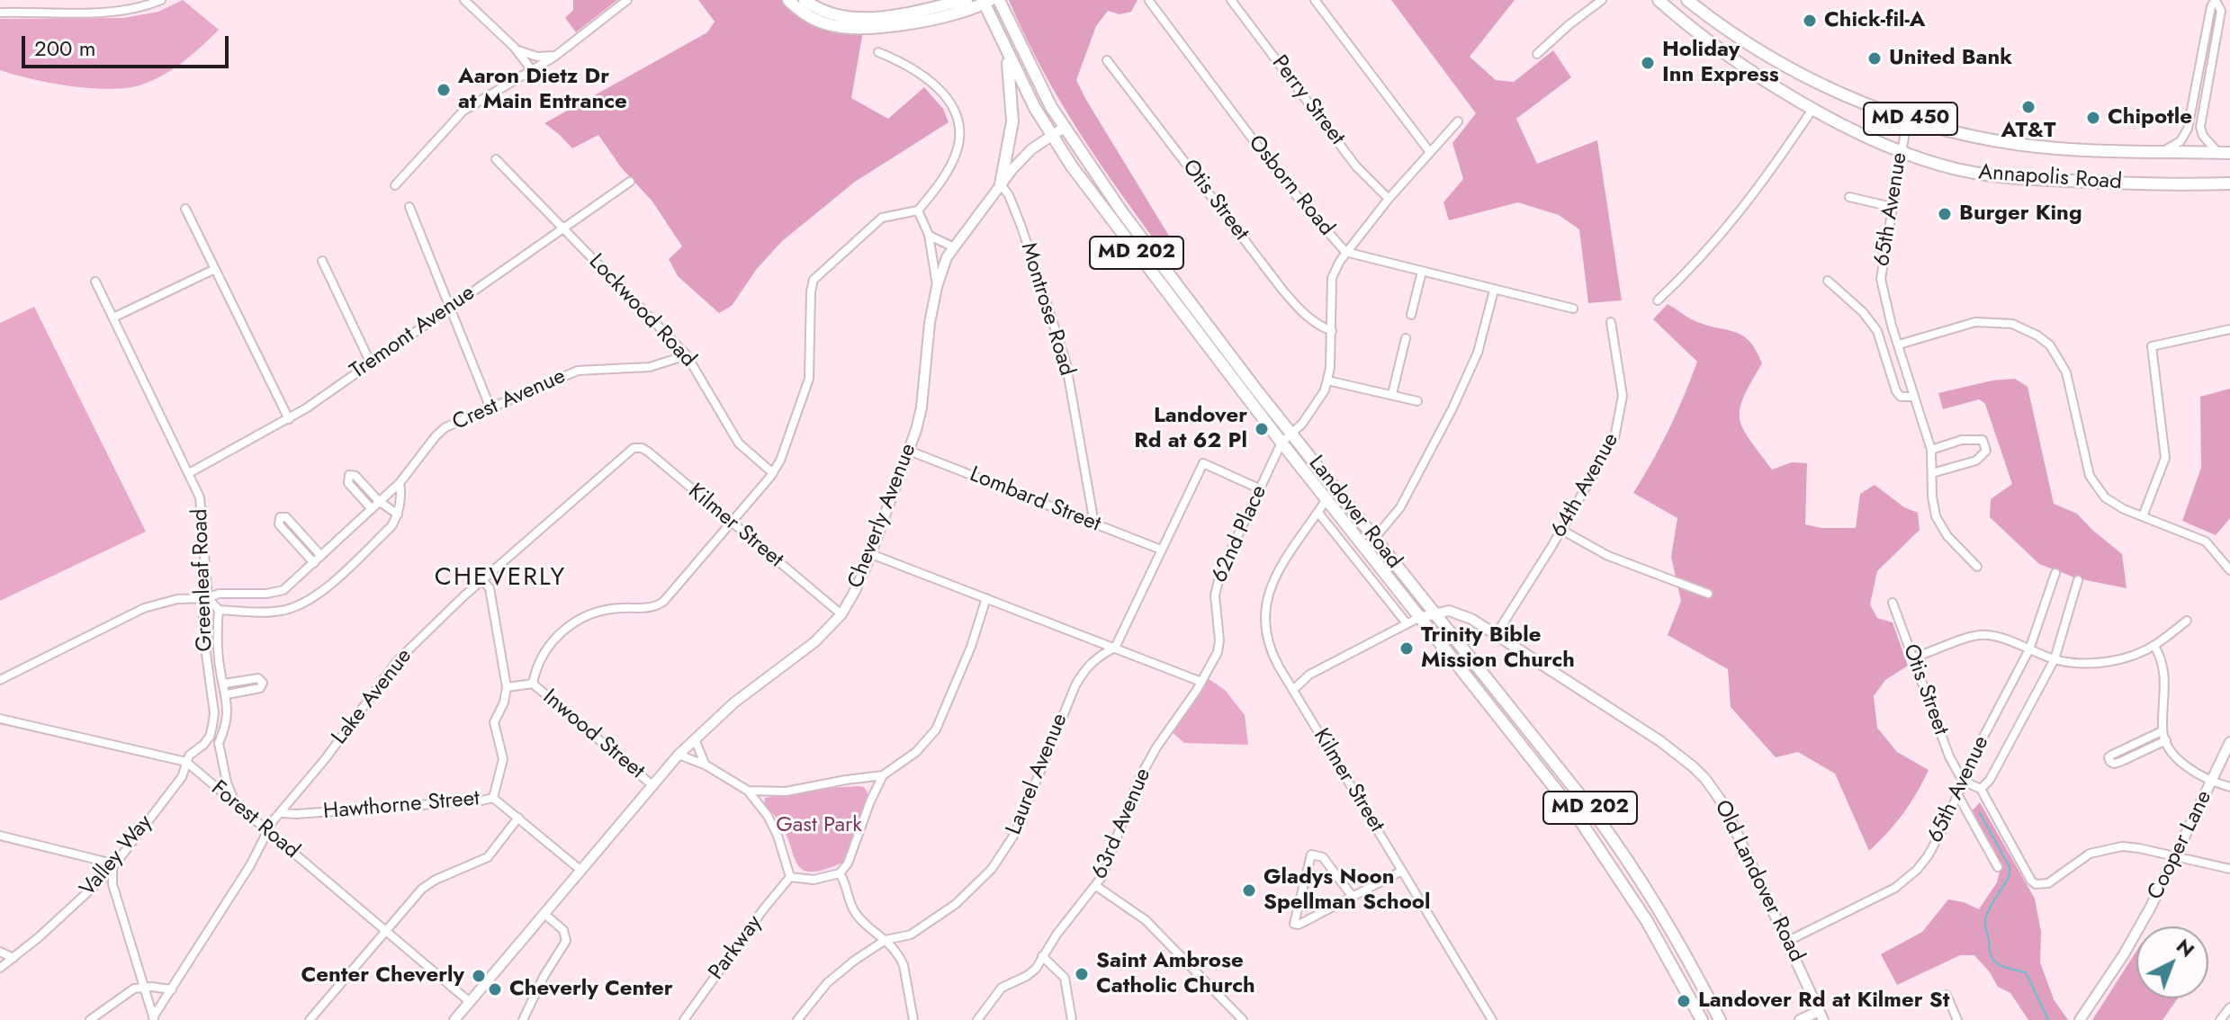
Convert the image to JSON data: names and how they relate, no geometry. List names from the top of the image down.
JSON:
{
  "streets": {
    "main road": [
      "MD 450",
      "Annapolis Road",
      "MD 202",
      "Landover Road"
    ],
    "street": [
      "Perry Street",
      "Osborn Road",
      "Otis Street",
      "65th Avenue",
      "Montrose Road",
      "Lockwood Road",
      "Tremont Avenue",
      "Crest Avenue",
      "64th Avenue",
      "Lombard Street",
      "Cheverly Avenue",
      "Kilmer Street",
      "62nd Place",
      "Greenleaf Road",
      "Lake Avenue",
      "Inwood Street",
      "Laurel Avenue",
      "Hawthorne Street",
      "Forest Road",
      "63rd Avenue",
      "Cooper Lane",
      "Valley Way",
      "Old Landover Road",
      "Parkway"
    ]
  },
  "crossings": [
    ["Annapolis Road", "65th Avenue"],
    ["Otis Street", "65th Avenue"],
    ["65th Avenue", "Old Landover Road"],
    ["Montrose Road", "Lombard Street"],
    ["Montrose Road", "Cheverly Avenue"],
    ["Lockwood Road", "Tremont Avenue"],
    ["Lockwood Road", "Crest Avenue"],
    ["Tremont Avenue", "Greenleaf Road"],
    ["Crest Avenue", "Greenleaf Road"],
    ["64th Avenue", "Old Landover Road"],
    ["Lombard Street", "Cheverly Avenue"],
    ["Lombard Street", "Laurel Avenue"],
    ["Landover Road", "Cheverly Avenue"],
    ["Landover Road", "62nd Place"],
    ["Landover Road", "Old Landover Road"],
    ["Cheverly Avenue", "Kilmer Street"],
    ["Cheverly Avenue", "Inwood Street"],
    ["Cheverly Avenue", "Hawthorne Street"],
    ["Cheverly Avenue", "Forest Road"],
    ["Kilmer Street", "Lake Avenue"],
    ["62nd Place", "Laurel Avenue"],
    ["62nd Place", "63rd Avenue"],
    ["Lake Avenue", "Hawthorne Street"],
    ["Lake Avenue", "Forest Road"],
    ["Inwood Street", "Parkway"],
    ["Forest Road", "Valley Way"]
  ],
  "districts": ["CHEVERLY"],
  "parks": ["Gast Park"],
  "places": [
    "Chick-fil-A",
    "United Bank",
    "Holiday Inn Express",
    "Aaron Dietz Dr at Main Entrance",
    "AT&T",
    "Chipotle",
    "Burger King",
    "Landover Rd at 62 Pl",
    "Trinity Bible Mission Church",
    "Gladys Noon Spellman School",
    "Saint Ambrose Catholic Church",
    "Center Cheverly",
    "Cheverly Center",
    "Landover Rd at Kilmer St"
  ],
  "scale_bar": "200 m",
  "north": "top right"
}
